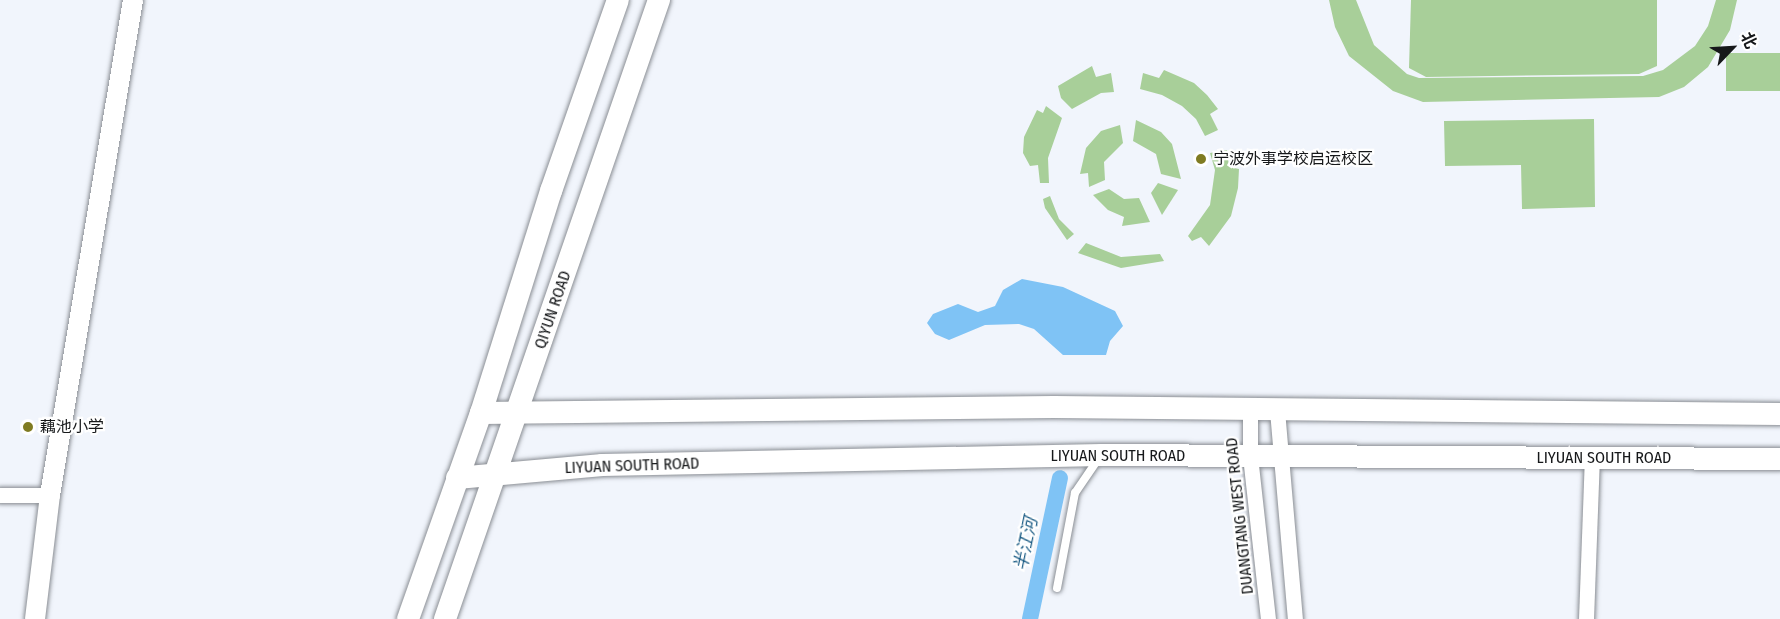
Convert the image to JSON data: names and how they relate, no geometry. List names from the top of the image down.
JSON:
{
  "streets": {
    "main road": ["QIYUN ROAD", "LIYUAN SOUTH ROAD"],
    "street": ["DUANGTANG WEST ROAD"]
  },
  "crossings": [
    ["QIYUN ROAD", "LIYUAN SOUTH ROAD"],
    ["LIYUAN SOUTH ROAD", "DUANGTANG WEST ROAD"]
  ],
  "water": ["半江河"],
  "places": ["宁波外事学校启运校区", "藕池小学"],
  "north": "top right"
}
